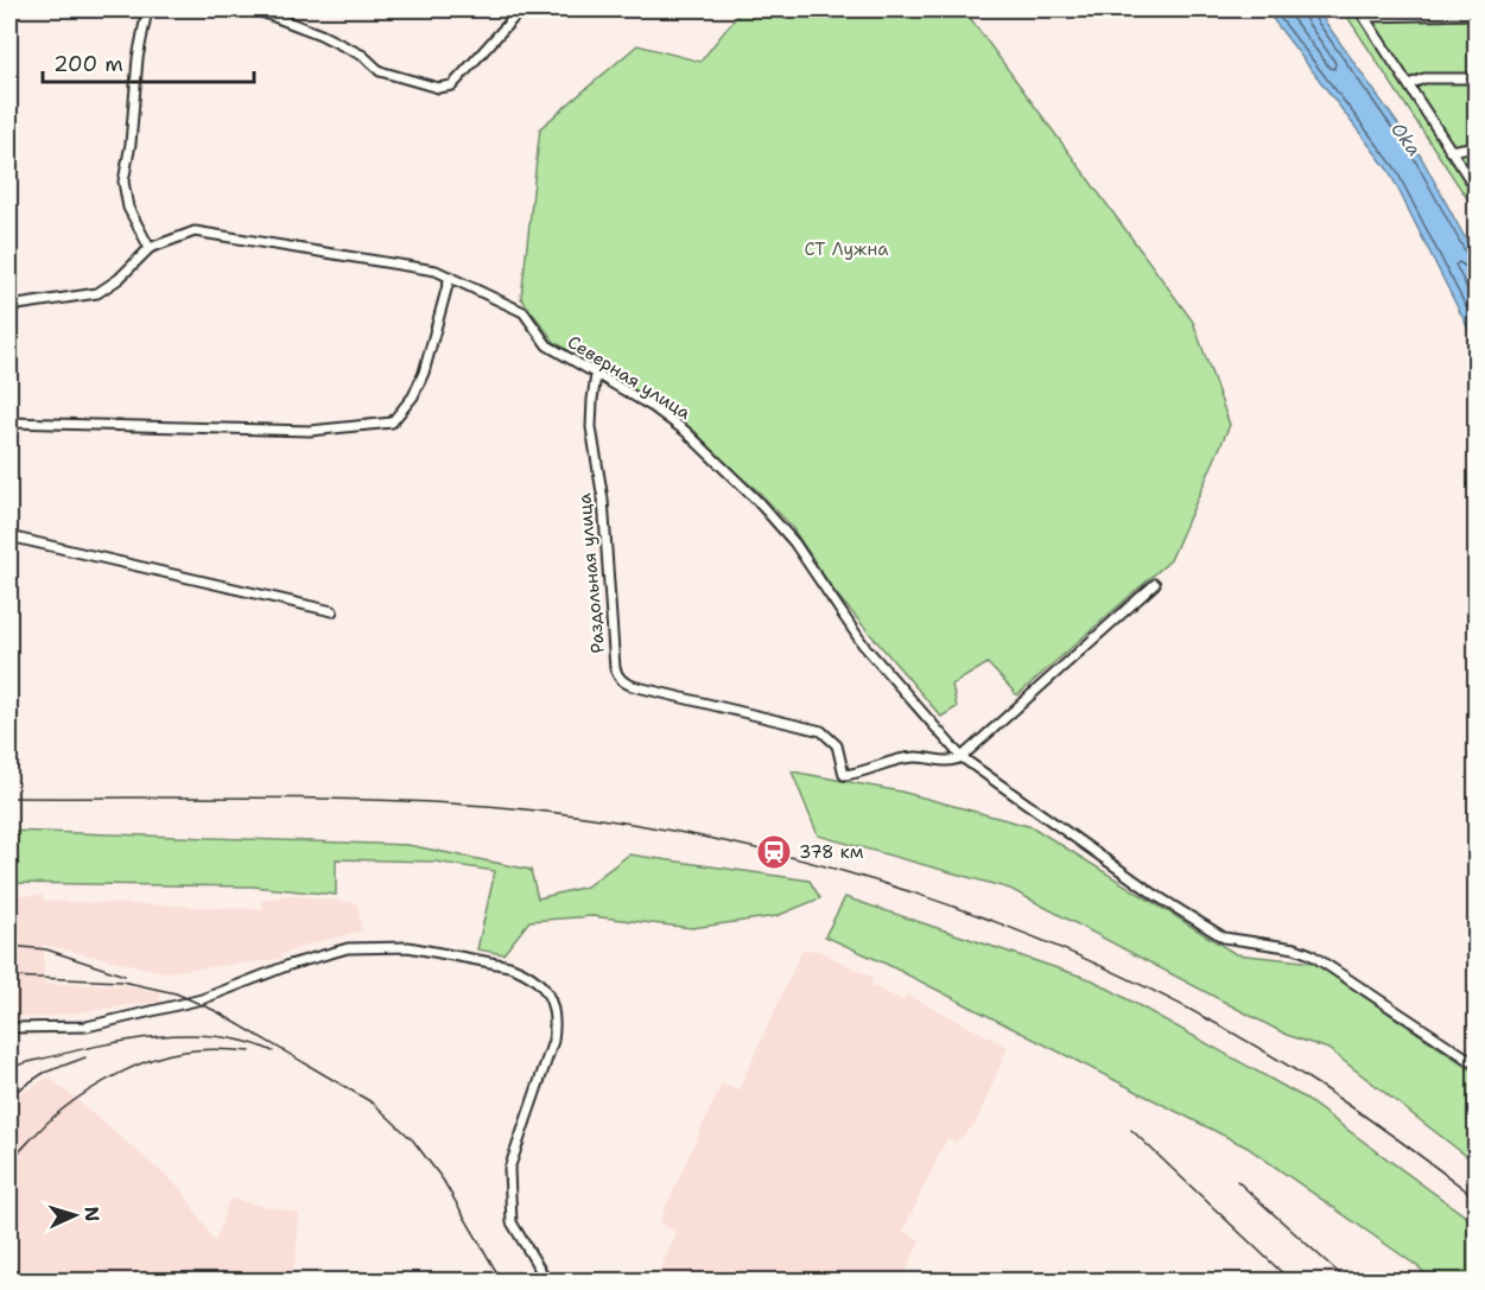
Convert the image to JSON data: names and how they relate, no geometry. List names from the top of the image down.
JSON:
{
  "streets": {
    "street": ["Северная улица", "Раздольная улица"]
  },
  "crossings": [
    ["Северная улица", "Раздольная улица"]
  ],
  "water": ["Oka"],
  "parks": ["СТ Лужна"],
  "places": {
    "station": ["378 км"]
  },
  "scale_bar": "200 m",
  "north": "right"
}
